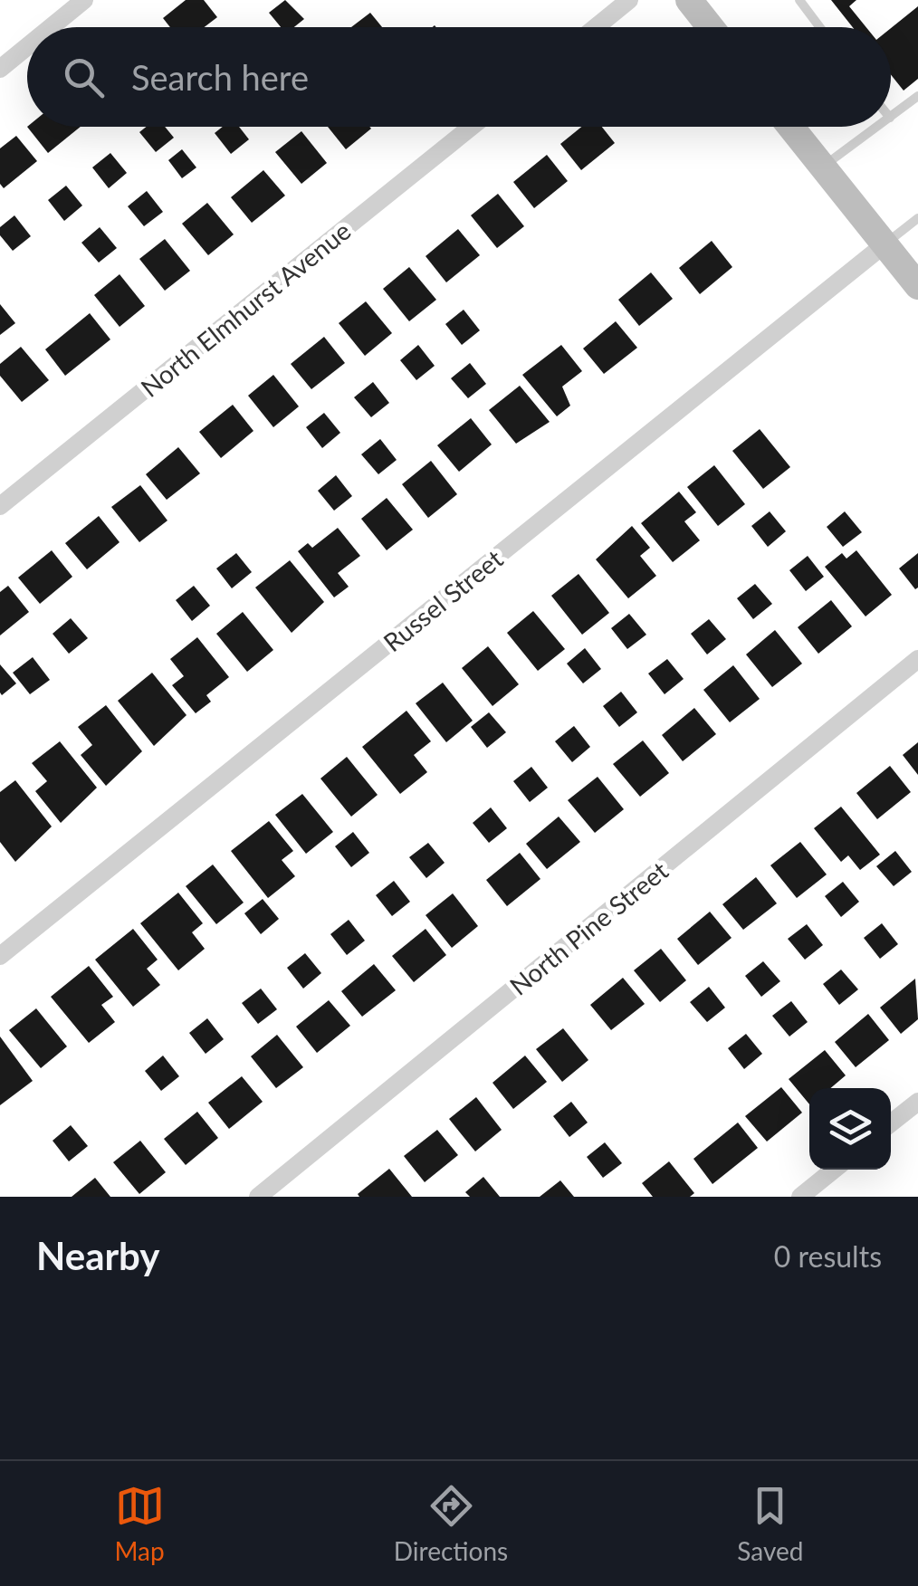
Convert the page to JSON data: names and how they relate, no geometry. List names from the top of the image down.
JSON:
{
  "streets": {
    "street": ["North Elmhurst Avenue", "Russel Street", "North Pine Street"]
  },
  "page": {
    "search": "Search here",
    "heading": ["Nearby", "0 results"],
    "nav": ["Map", "Directions", "Saved"]
  }
}
